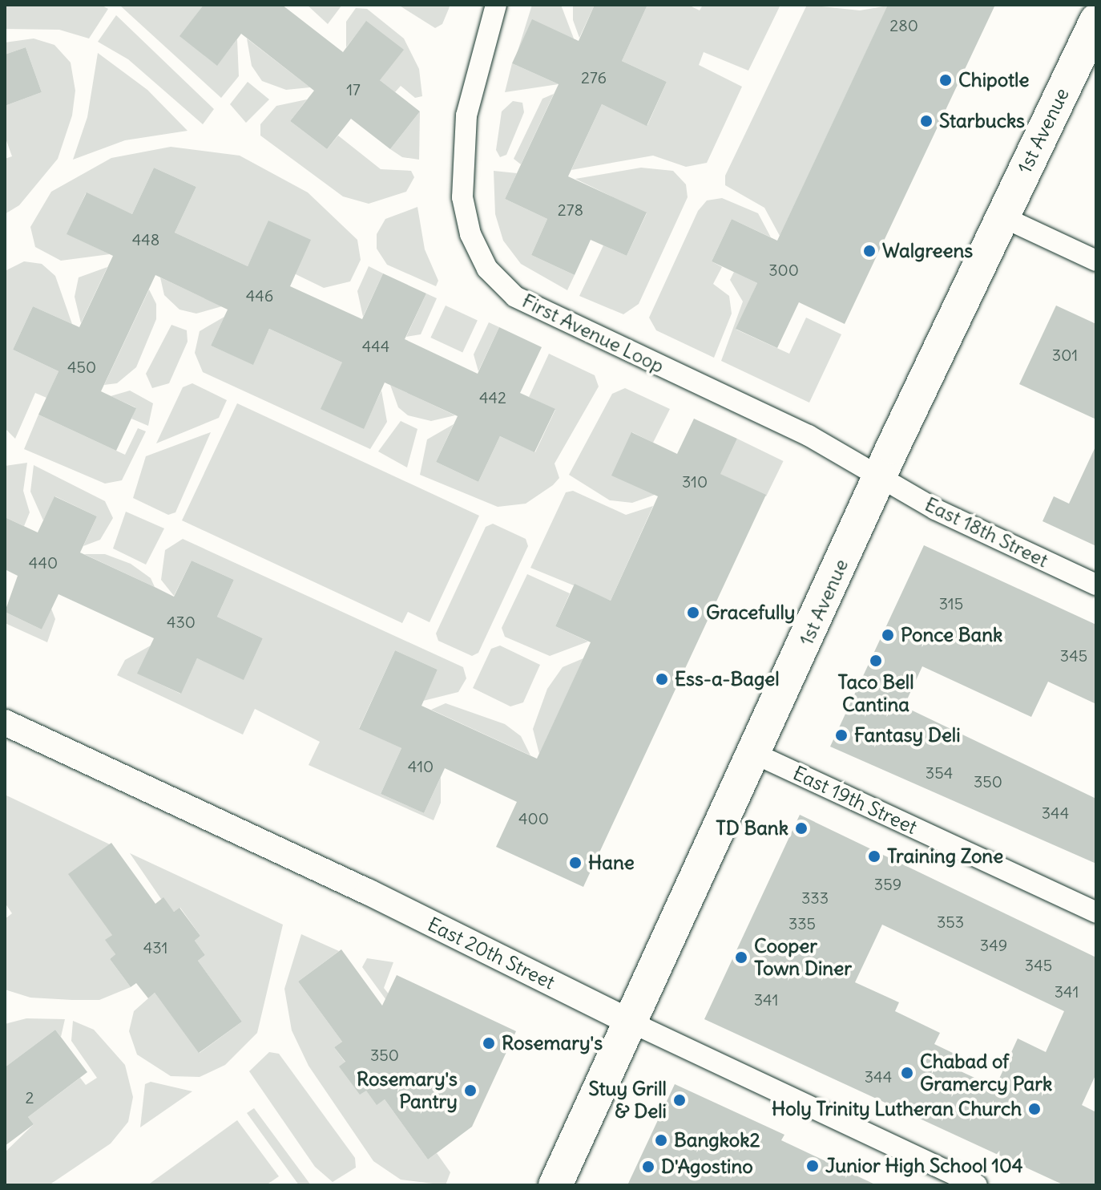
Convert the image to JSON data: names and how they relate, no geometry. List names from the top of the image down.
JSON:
{
  "streets": {
    "main road": ["1st Avenue"],
    "street": [
      "First Avenue Loop",
      "East 18th Street",
      "East 19th Street",
      "East 20th Street"
    ]
  },
  "crossings": [
    ["1st Avenue", "First Avenue Loop"],
    ["1st Avenue", "East 18th Street"],
    ["1st Avenue", "East 19th Street"],
    ["1st Avenue", "East 20th Street"],
    ["First Avenue Loop", "East 18th Street"]
  ],
  "places": [
    "Chipotle",
    "Starbucks",
    "Walgreens",
    "Gracefully",
    "Ponce Bank",
    "Taco Bell Cantina",
    "Ess-a-Bagel",
    "Fantasy Deli",
    "TD Bank",
    "Training Zone",
    "Hane",
    "Cooper Town Diner",
    "Rosemary's",
    "Chabad of Gramercy Park",
    "Rosemary's Pantry",
    "Stuy Grill & Deli",
    "Holy Trinity Lutheran Church",
    "Bangkok2",
    "Junior High School 104",
    "D'Agostino"
  ],
  "house_numbers": [
    "280",
    "276",
    "17",
    "278",
    "448",
    "300",
    "446",
    "444",
    "301",
    "450",
    "442",
    "310",
    "440",
    "315",
    "430",
    "345",
    "410",
    "354",
    "350",
    "344",
    "400",
    "359",
    "333",
    "353",
    "335",
    "349",
    "431",
    "345",
    "341",
    "341",
    "350",
    "344",
    "2"
  ]
}
